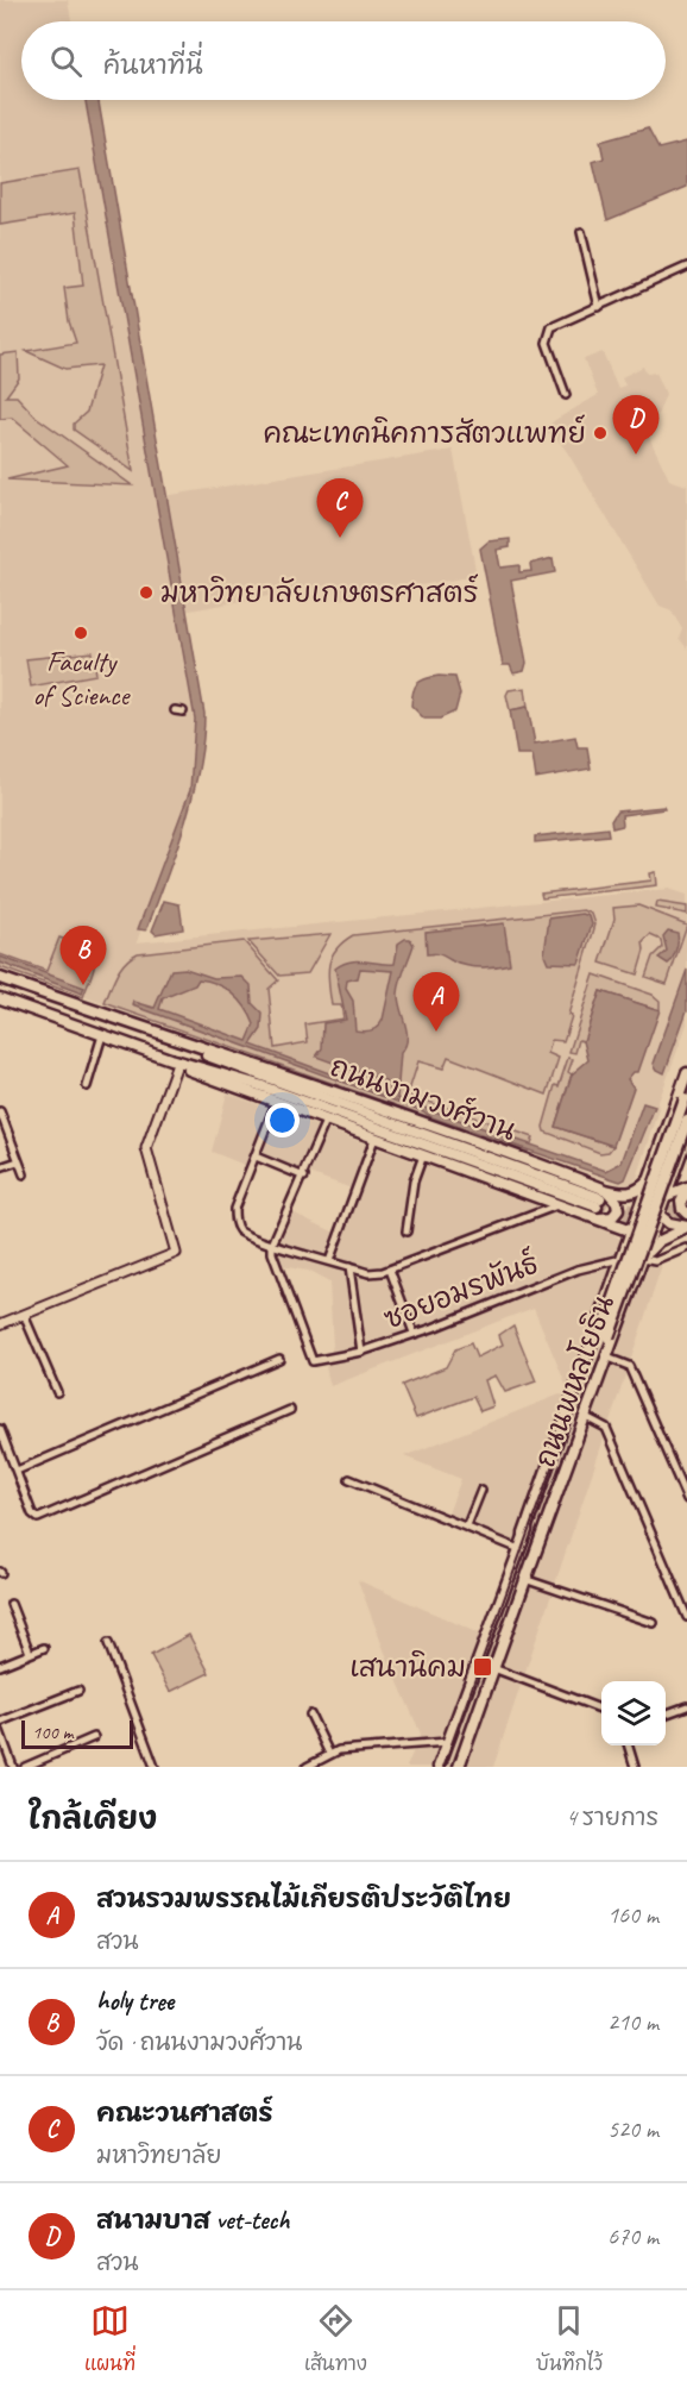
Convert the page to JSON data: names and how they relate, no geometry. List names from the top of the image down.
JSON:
{
  "streets": {
    "main road": ["ถนนงามวงศ์วาน", "ถนนพหลโยธิน"],
    "street": ["ซอยอมรพันธ์"]
  },
  "crossings": [
    ["ถนนงามวงศ์วาน", "ถนนพหลโยธิน"],
    ["ซอยอมรพันธ์", "ถนนพหลโยธิน"]
  ],
  "places": {
    "other": ["คณะเทคนิคการสัตวแพทย์", "มหาวิทยาลัยเกษตรศาสตร์", "Faculty of Science"],
    "transit": ["เสนานิคม"]
  },
  "scale_bar": "100 m",
  "page": {
    "search": "ค้นหาที่นี่",
    "pins": [
      "D",
      "C",
      "B",
      "A"
    ],
    "scale": "100 m",
    "heading": ["ใกล้เคียง", "4 รายการ"],
    "list": [
      {
        "mark": "A",
        "name": "สวนรวมพรรณไม้เกียรติประวัติไทย",
        "note": "สวน",
        "value": "160 m"
      },
      {
        "mark": "B",
        "name": "holy tree",
        "note": "วัด · ถนนงามวงศ์วาน",
        "value": "210 m"
      },
      {
        "mark": "C",
        "name": "คณะวนศาสตร์",
        "note": "มหาวิทยาลัย",
        "value": "520 m"
      },
      {
        "mark": "D",
        "name": "สนามบาส vet-tech",
        "note": "สวน",
        "value": "670 m"
      }
    ],
    "nav": ["แผนที่", "เส้นทาง", "บันทึกไว้"]
  }
}
